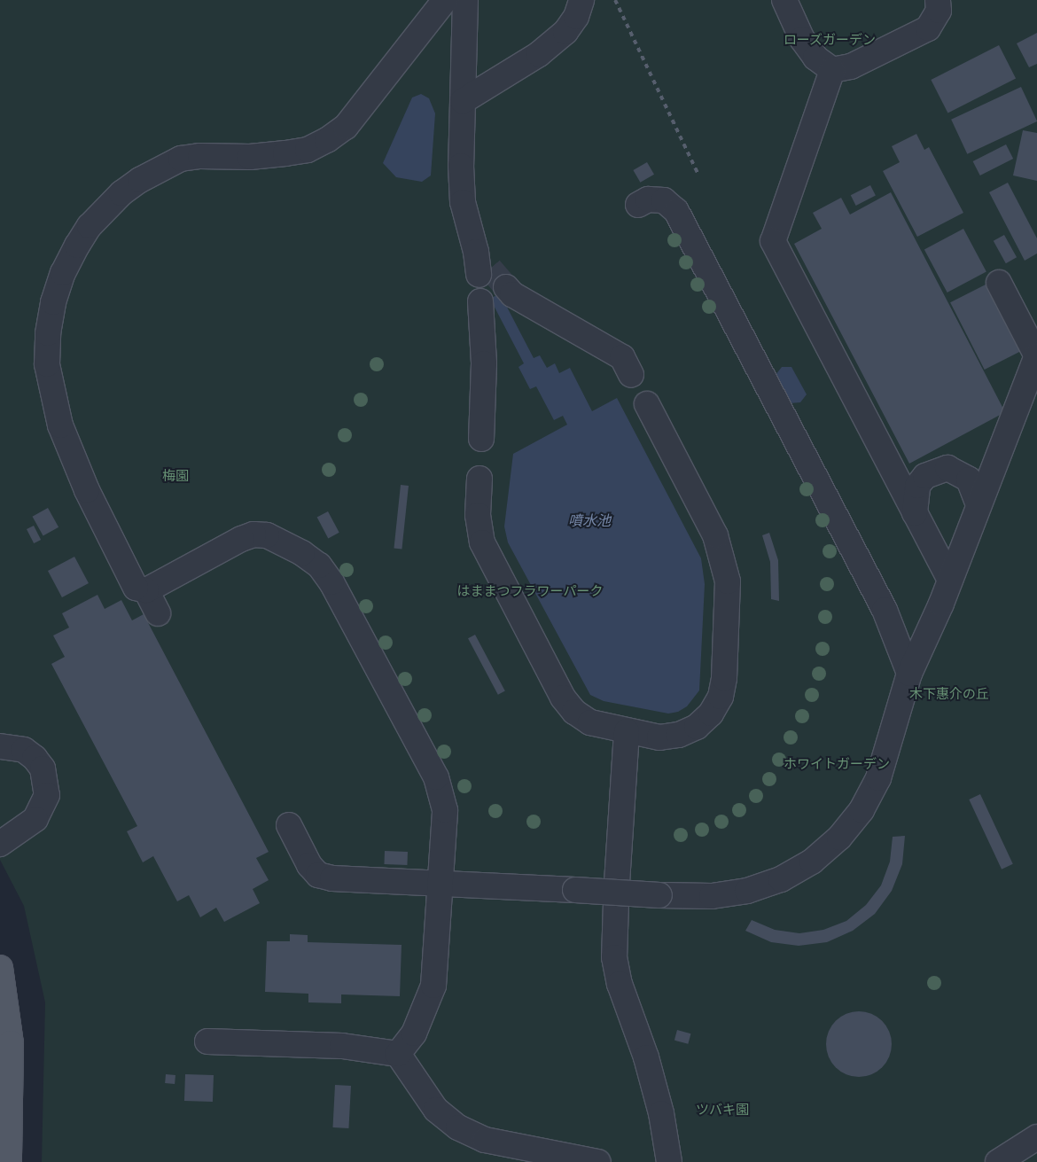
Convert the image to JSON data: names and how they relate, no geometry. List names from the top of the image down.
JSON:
{
  "water": ["噴水池"],
  "parks": [
    "ローズガーデン",
    "梅園",
    "はままつフラワーパーク",
    "木下惠介の丘",
    "ホワイトガーデン",
    "ツバキ園"
  ]
}
